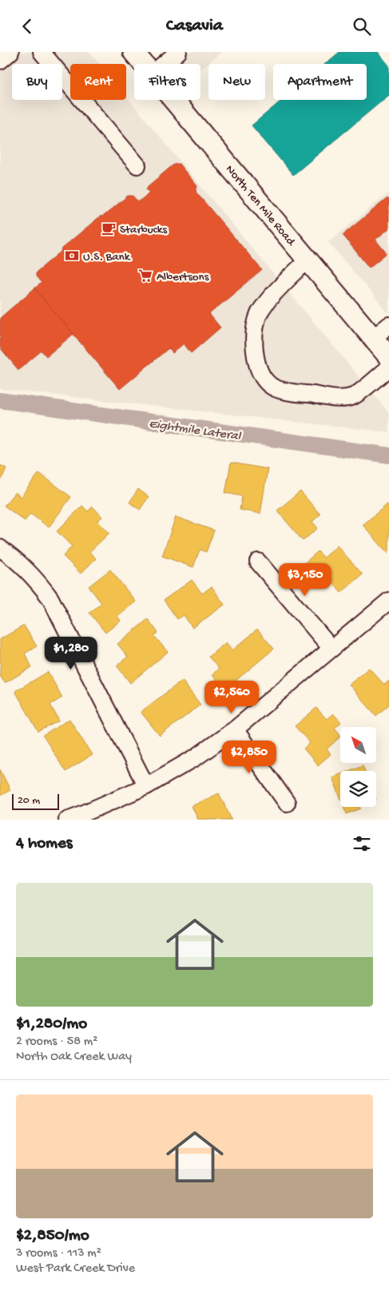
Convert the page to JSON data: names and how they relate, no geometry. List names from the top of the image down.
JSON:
{
  "streets": {
    "main road": ["North Ten Mile Road"]
  },
  "water": ["Eightmile Lateral"],
  "places": {
    "cafe": ["Starbucks"],
    "bank": ["U.S. Bank"],
    "supermarket": ["Albertsons"]
  },
  "scale_bar": "20 m",
  "north": "top left",
  "page": {
    "header": "Casavia",
    "chip": [
      "Buy",
      "Rent",
      "Filters",
      "New",
      "Apartment"
    ],
    "price": [
      "$3,150",
      "$1,280",
      "$2,560",
      "$2,850"
    ],
    "scale": "20 m",
    "heading": "4 homes",
    "list": [
      {
        "name": "$1,280/mo",
        "note": "2 rooms · 58 m² · North Oak Creek Way"
      },
      {
        "name": "$2,850/mo",
        "note": "3 rooms · 113 m² · West Park Creek Drive"
      }
    ]
  }
}
